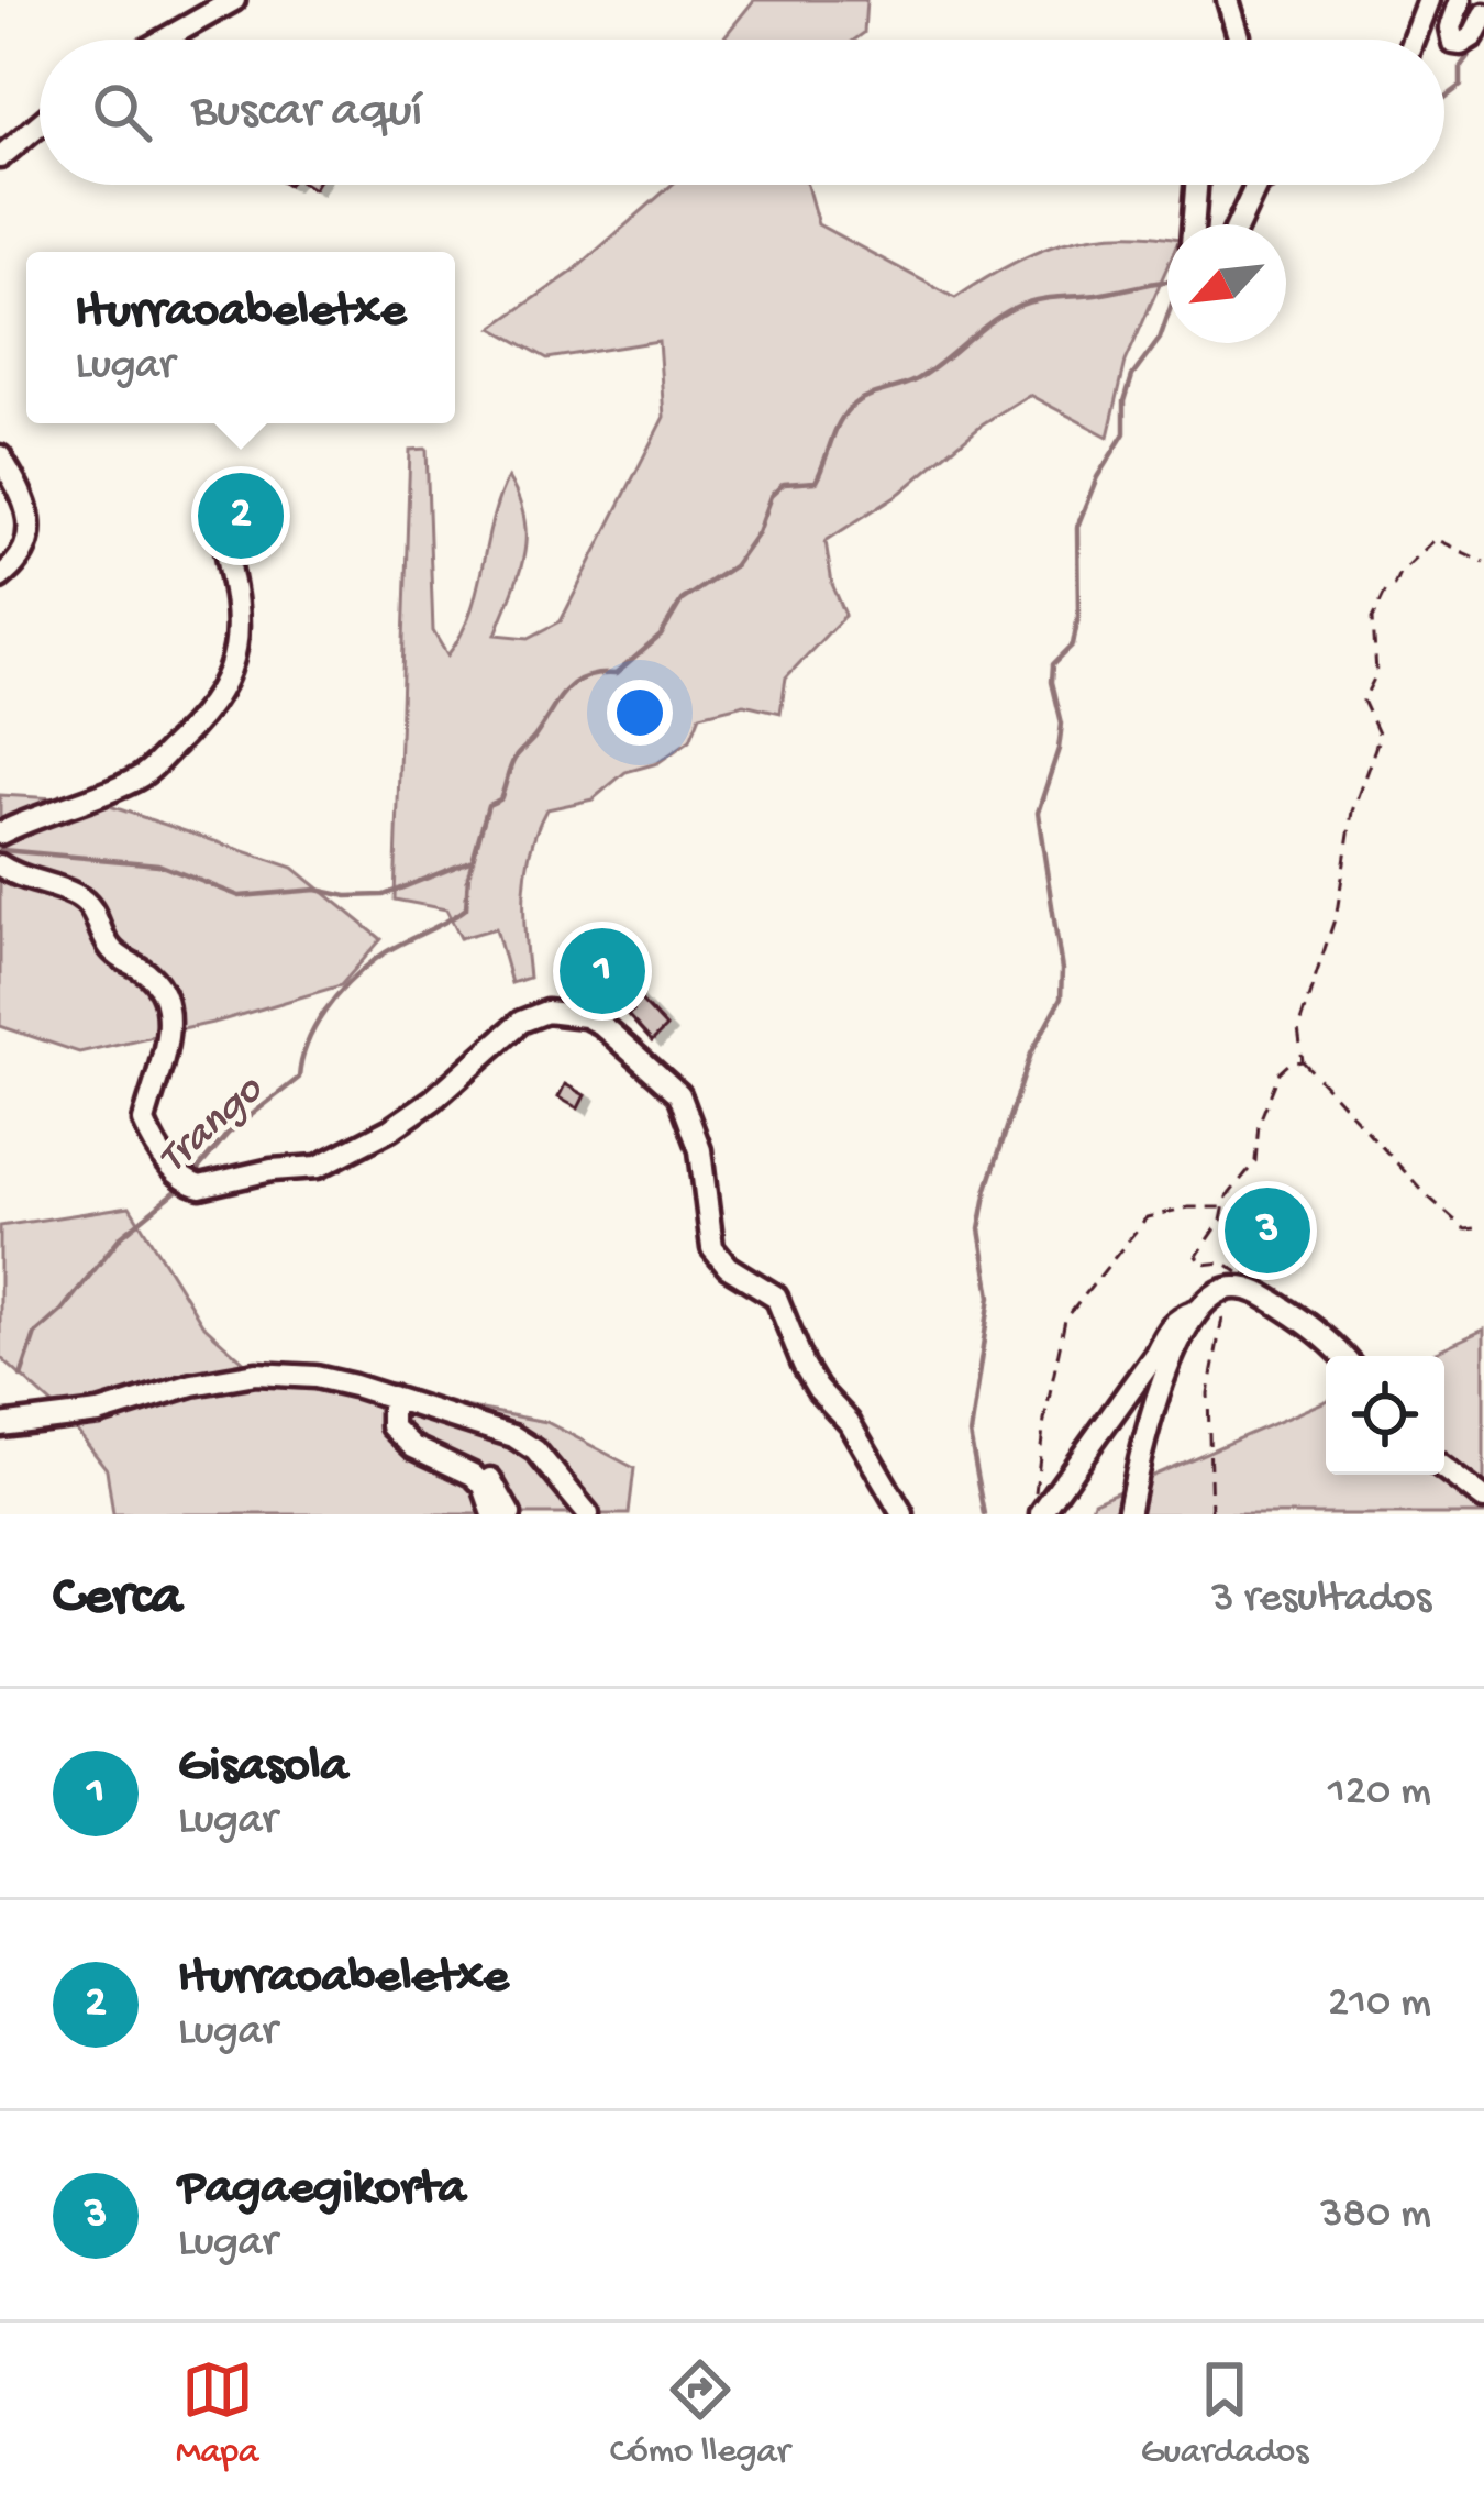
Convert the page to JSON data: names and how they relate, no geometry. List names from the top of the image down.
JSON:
{
  "water": ["Trango"],
  "north": "bottom left",
  "page": {
    "search": "Buscar aquí",
    "popup": ["Iturraoabeletxe", "Lugar"],
    "pins": ["2", "1", "3"],
    "heading": ["Cerca", "3 resultados"],
    "list": [
      {
        "mark": "1",
        "name": "Gisasola",
        "note": "Lugar",
        "value": "120 m"
      },
      {
        "mark": "2",
        "name": "Iturraoabeletxe",
        "note": "Lugar",
        "value": "210 m"
      },
      {
        "mark": "3",
        "name": "Pagaegikorta",
        "note": "Lugar",
        "value": "380 m"
      }
    ],
    "nav": ["Mapa", "Cómo llegar", "Guardados"]
  }
}
